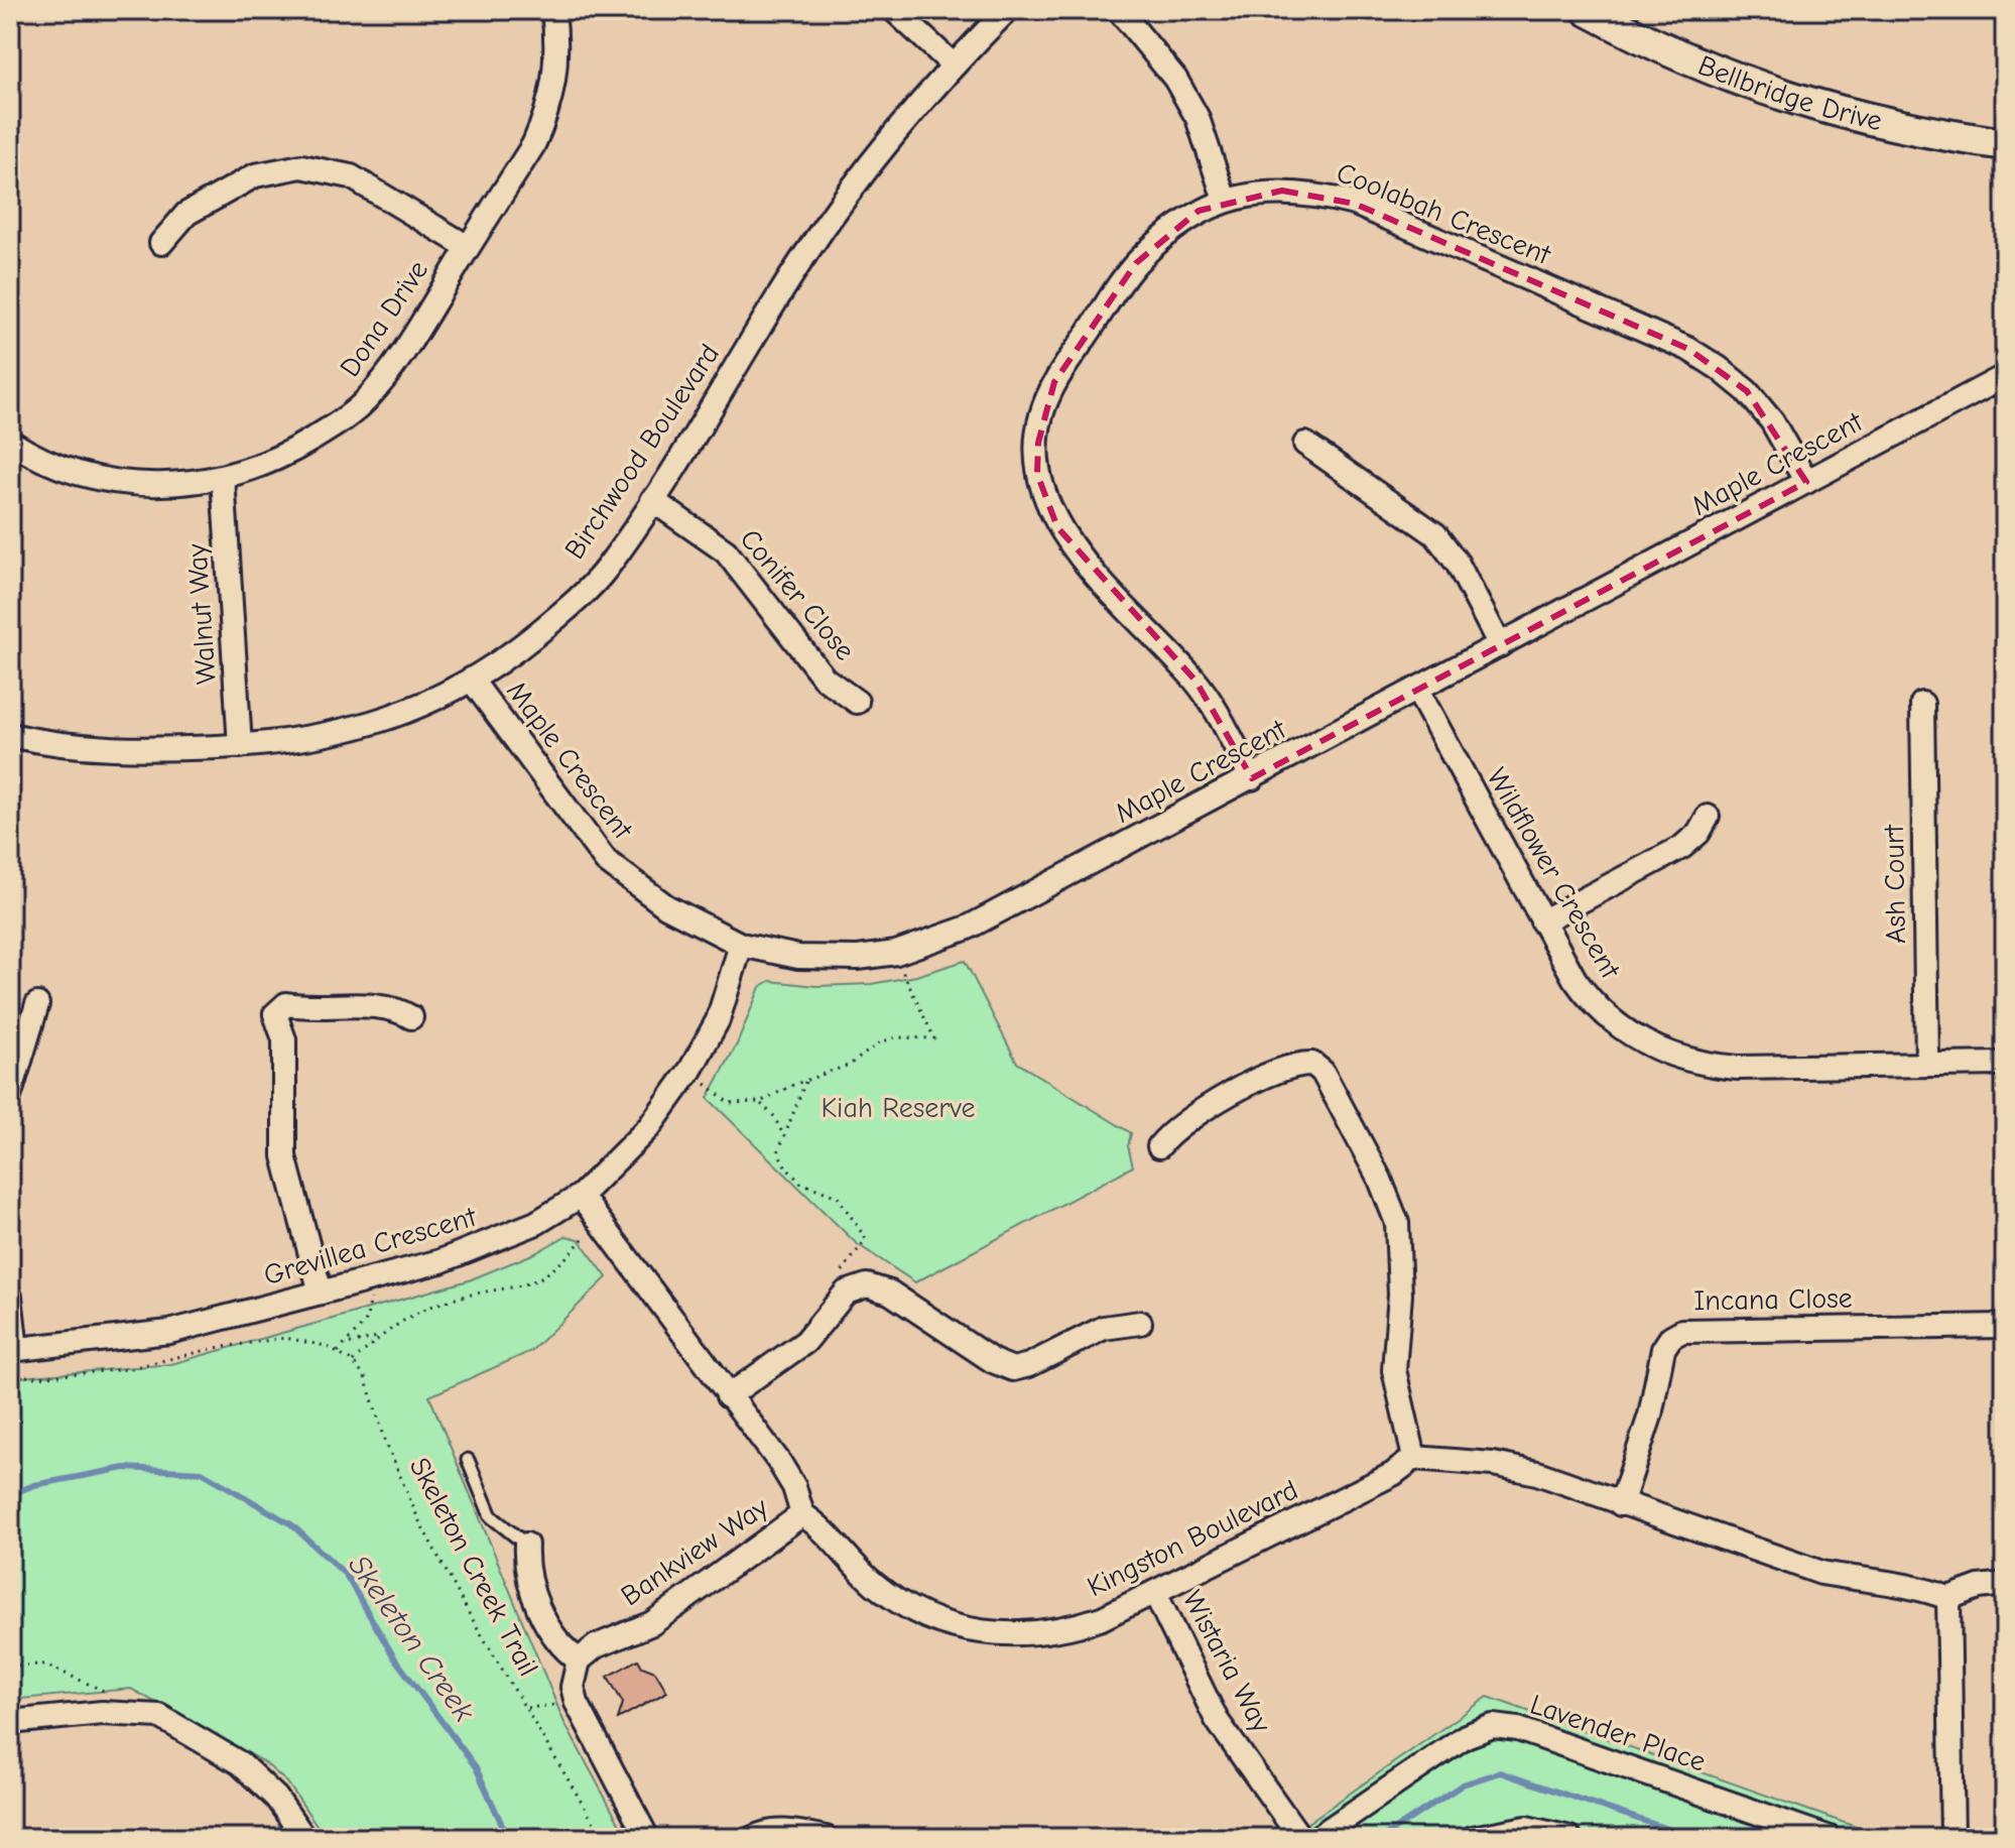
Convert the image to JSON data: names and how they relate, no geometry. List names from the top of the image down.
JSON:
{
  "streets": {
    "street": [
      "Bellbridge Drive",
      "Coolabah Crescent",
      "Dona Drive",
      "Birchwood Boulevard",
      "Maple Crescent",
      "Conifer Close",
      "Walnut Way",
      "Wildflower Crescent",
      "Ash Court",
      "Grevillea Crescent",
      "Incana Close",
      "Kingston Boulevard",
      "Bankview Way",
      "Wistaria Way",
      "Lavender Place"
    ],
    "path": ["Skeleton Creek Trail"]
  },
  "crossings": [
    ["Coolabah Crescent", "Maple Crescent"],
    ["Dona Drive", "Walnut Way"],
    ["Birchwood Boulevard", "Maple Crescent"],
    ["Birchwood Boulevard", "Conifer Close"],
    ["Birchwood Boulevard", "Walnut Way"],
    ["Maple Crescent", "Wildflower Crescent"],
    ["Maple Crescent", "Grevillea Crescent"],
    ["Wildflower Crescent", "Ash Court"],
    ["Kingston Boulevard", "Bankview Way"],
    ["Kingston Boulevard", "Wistaria Way"]
  ],
  "water": ["Skeleton Creek"],
  "parks": ["Kiah Reserve"]
}
